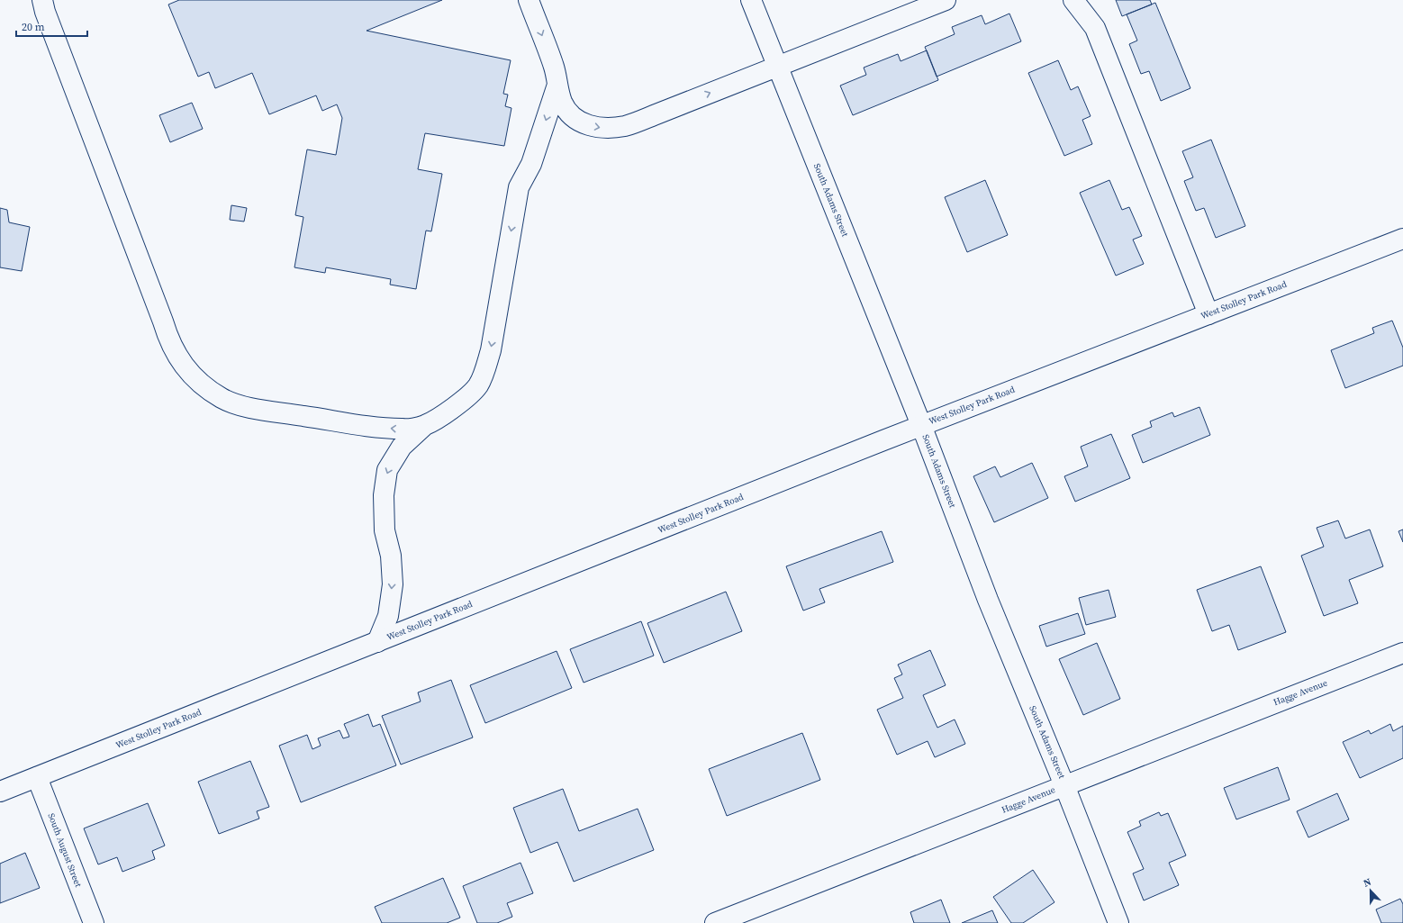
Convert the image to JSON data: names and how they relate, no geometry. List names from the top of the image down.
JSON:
{
  "streets": {
    "street": [
      "South Adams Street",
      "West Stolley Park Road",
      "Hagge Avenue",
      "South August Street"
    ]
  },
  "crossings": [
    ["South Adams Street", "West Stolley Park Road"],
    ["South Adams Street", "Hagge Avenue"],
    ["West Stolley Park Road", "South August Street"]
  ],
  "scale_bar": "20 m",
  "north": "top"
}
